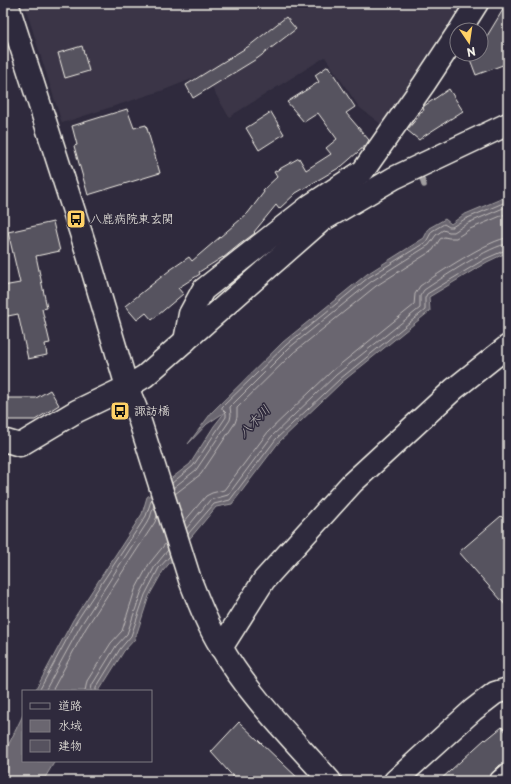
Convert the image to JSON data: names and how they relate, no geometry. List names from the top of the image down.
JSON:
{
  "water": ["八木川"],
  "places": {
    "bus stop": ["八鹿病院東玄関", "諏訪橋"]
  },
  "legend": ["道路", "水域", "建物"],
  "north": "bottom"
}
